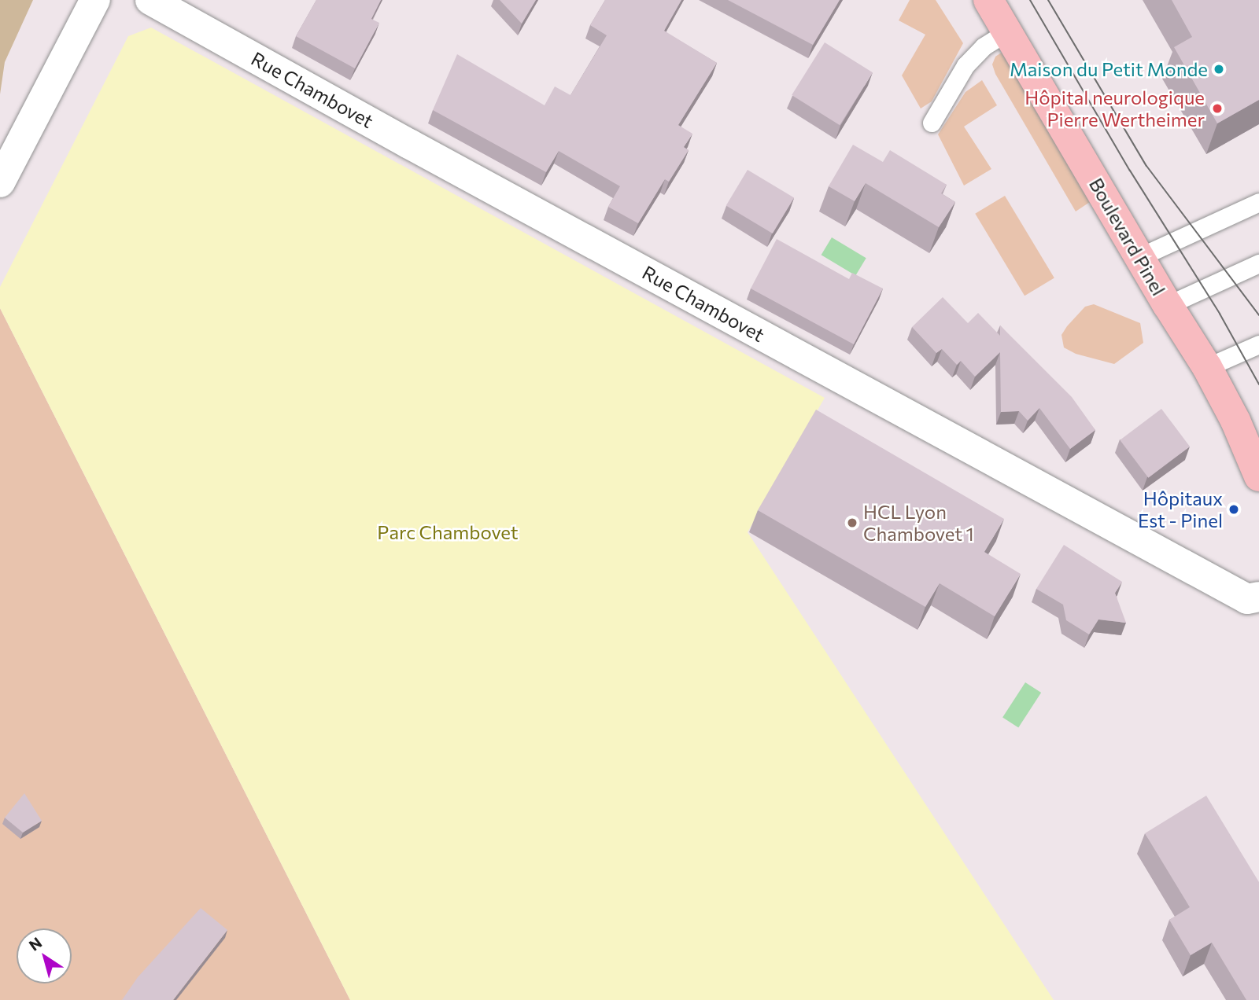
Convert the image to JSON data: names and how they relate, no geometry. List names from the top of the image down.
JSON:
{
  "streets": {
    "main road": ["Boulevard Pinel"],
    "street": ["Rue Chambovet"]
  },
  "parks": ["Parc Chambovet"],
  "places": [
    "Maison du Petit Monde",
    "Hôpital neurologique Pierre Wertheimer",
    "Hôpitaux Est - Pinel",
    "HCL Lyon Chambovet 1"
  ],
  "north": "top left"
}
